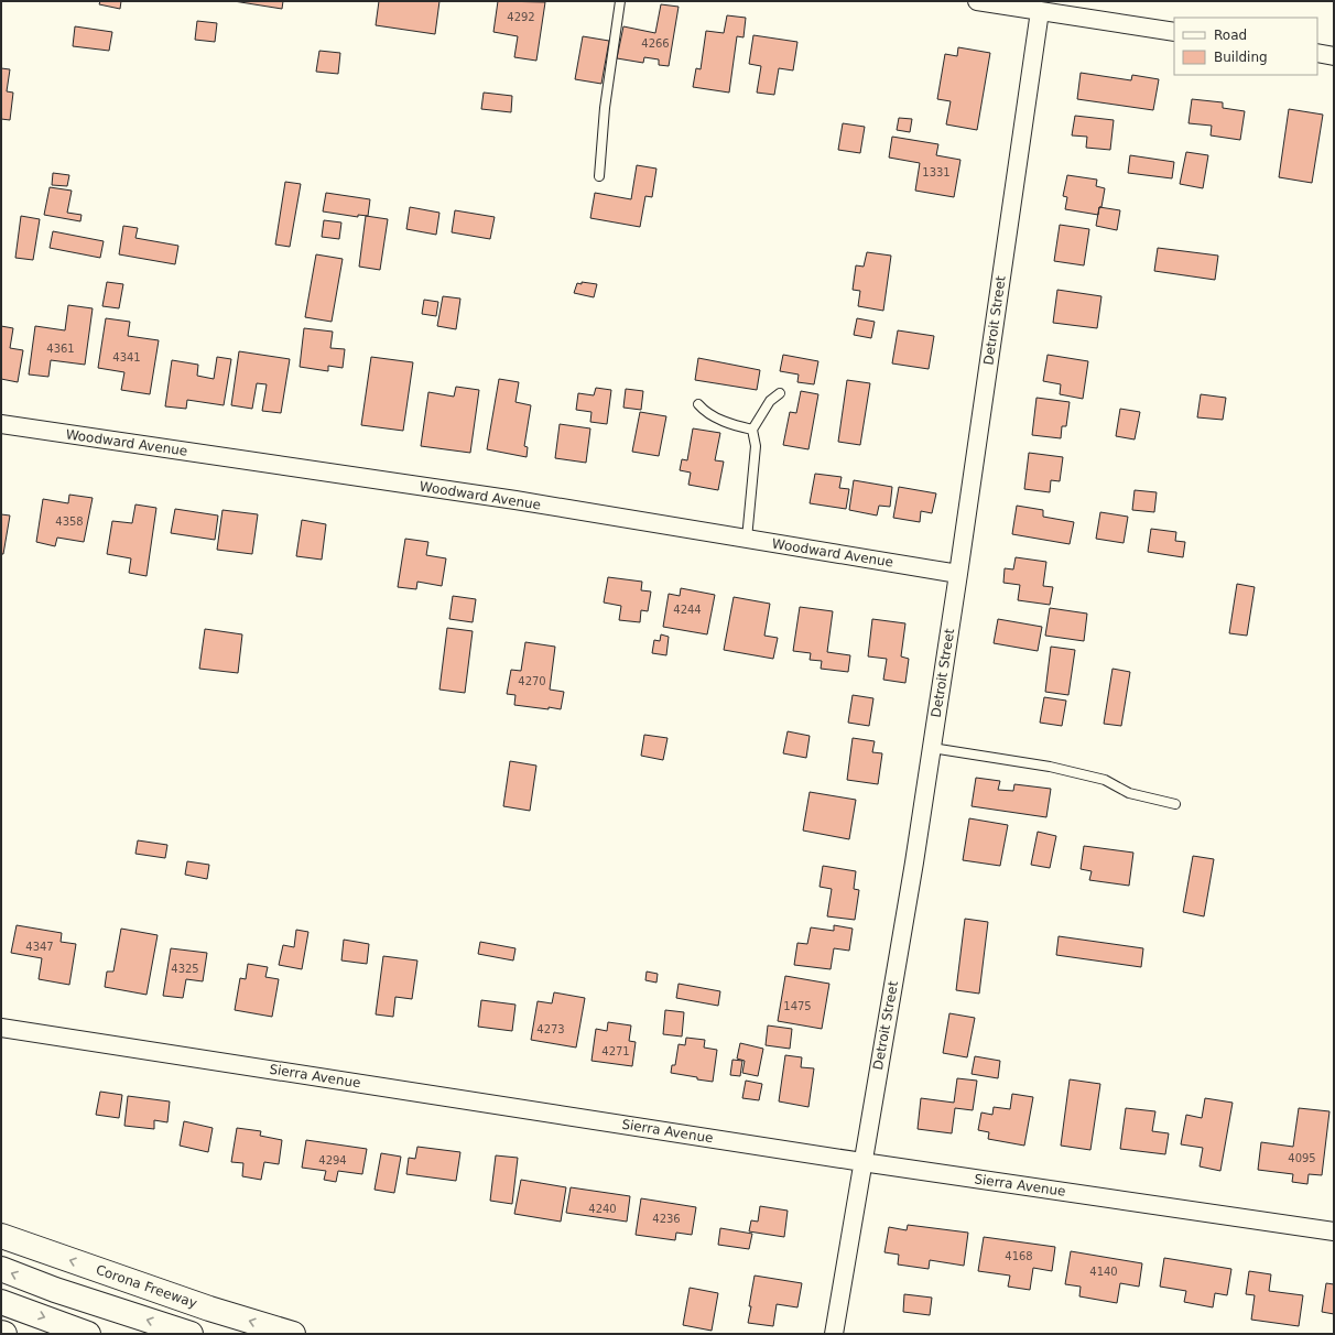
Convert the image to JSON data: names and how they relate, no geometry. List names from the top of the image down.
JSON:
{
  "streets": {
    "highway": ["Corona Freeway"],
    "street": ["Detroit Street", "Woodward Avenue", "Sierra Avenue"]
  },
  "crossings": [
    ["Detroit Street", "Woodward Avenue"],
    ["Detroit Street", "Sierra Avenue"]
  ],
  "house_numbers": [
    "4292",
    "4266",
    "1331",
    "4361",
    "4341",
    "4358",
    "4244",
    "4270",
    "4347",
    "4325",
    "1475",
    "4273",
    "4271",
    "4095",
    "4294",
    "4240",
    "4236",
    "4168",
    "4140"
  ],
  "legend": ["Road", "Building"]
}
